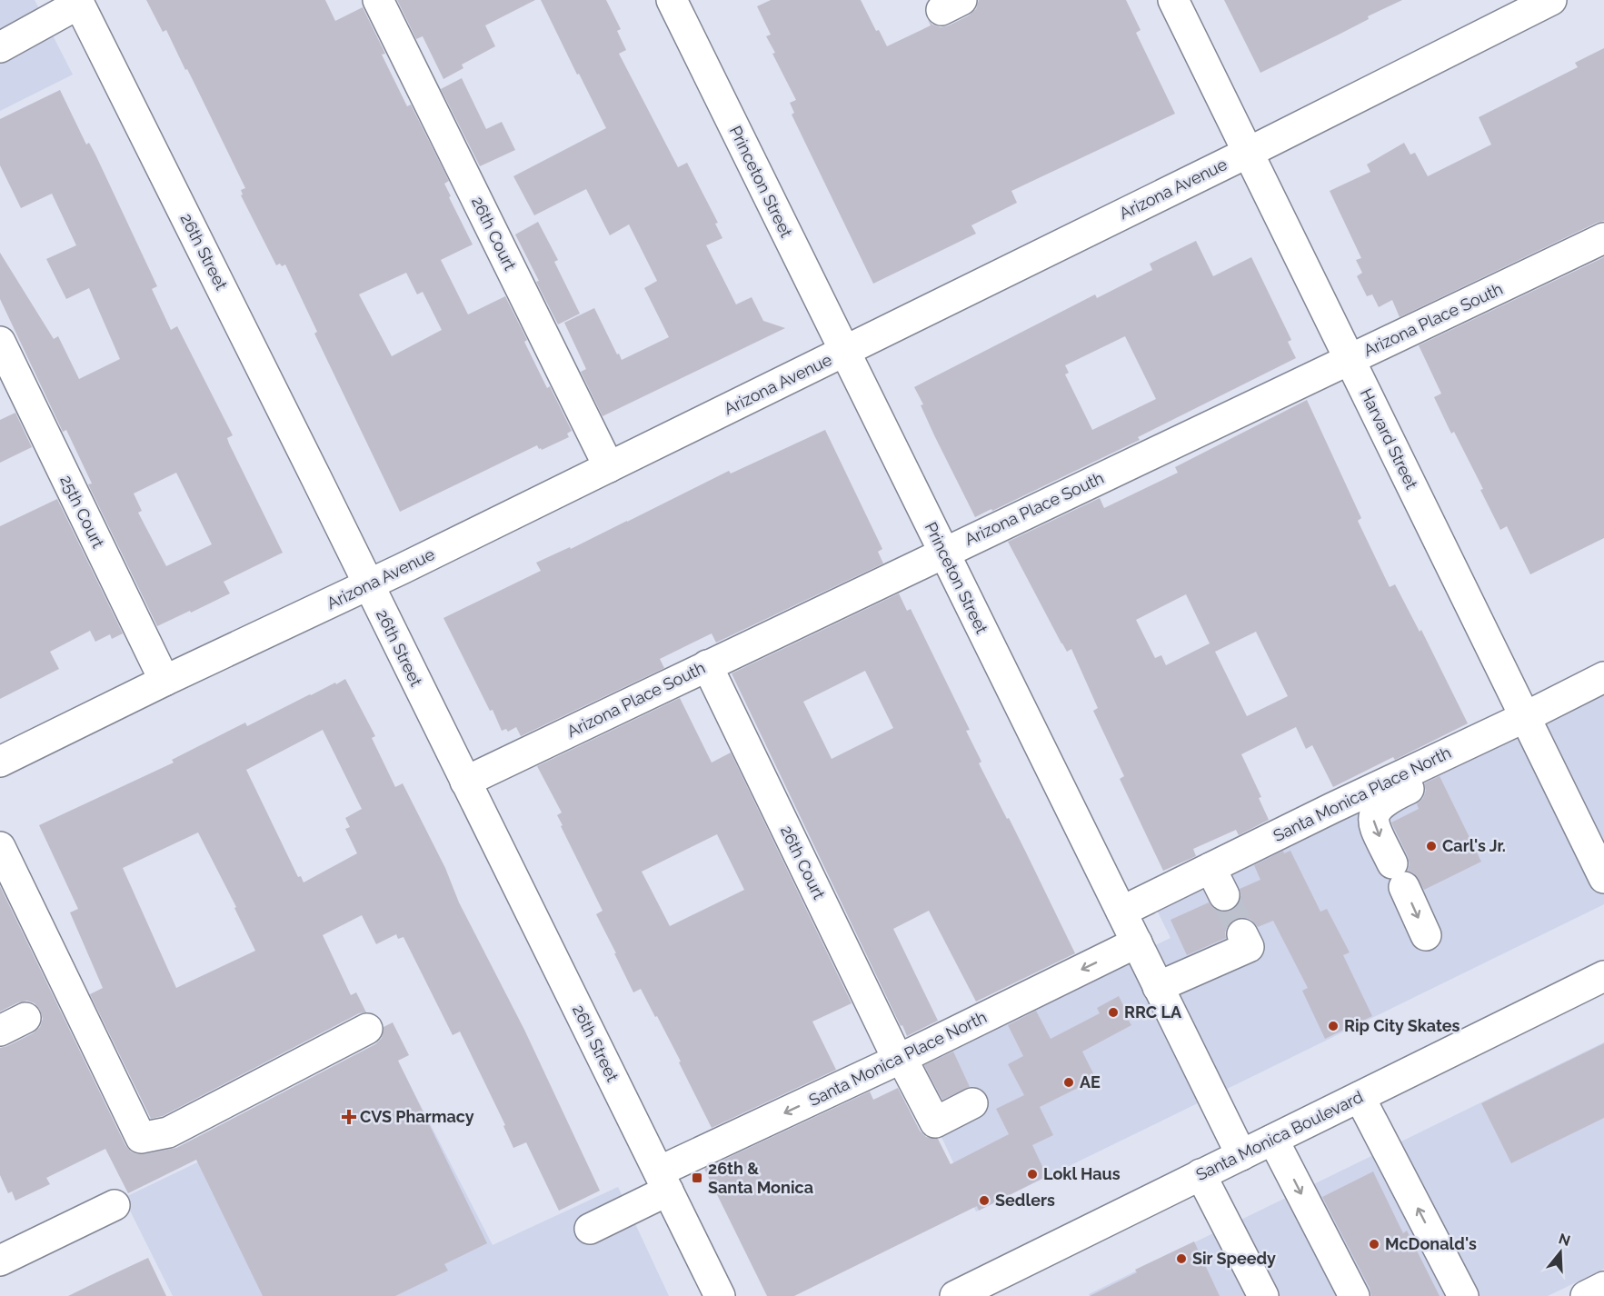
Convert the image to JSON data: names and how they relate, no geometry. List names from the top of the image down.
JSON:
{
  "streets": {
    "street": [
      "Princeton Street",
      "Arizona Avenue",
      "26th Court",
      "26th Street",
      "Arizona Place South",
      "Harvard Street",
      "25th Court",
      "Santa Monica Place North",
      "Santa Monica Boulevard"
    ]
  },
  "crossings": [
    ["Princeton Street", "Arizona Avenue"],
    ["Princeton Street", "Arizona Place South"],
    ["Princeton Street", "Santa Monica Place North"],
    ["Princeton Street", "Santa Monica Boulevard"],
    ["Arizona Avenue", "26th Court"],
    ["Arizona Avenue", "26th Street"],
    ["Arizona Avenue", "Harvard Street"],
    ["Arizona Avenue", "25th Court"],
    ["26th Court", "Arizona Place South"],
    ["26th Court", "Santa Monica Place North"],
    ["26th Street", "Arizona Place South"],
    ["26th Street", "Santa Monica Place North"],
    ["Arizona Place South", "Harvard Street"],
    ["Harvard Street", "Santa Monica Place North"]
  ],
  "one_way": ["Santa Monica Place North"],
  "places": {
    "other": [
      "Carl's Jr.",
      "RRC LA",
      "Rip City Skates",
      "AE",
      "Lokl Haus",
      "Sedlers",
      "McDonald's",
      "Sir Speedy"
    ],
    "health": ["CVS Pharmacy"],
    "transit": ["26th & Santa Monica"]
  },
  "north": "top"
}
